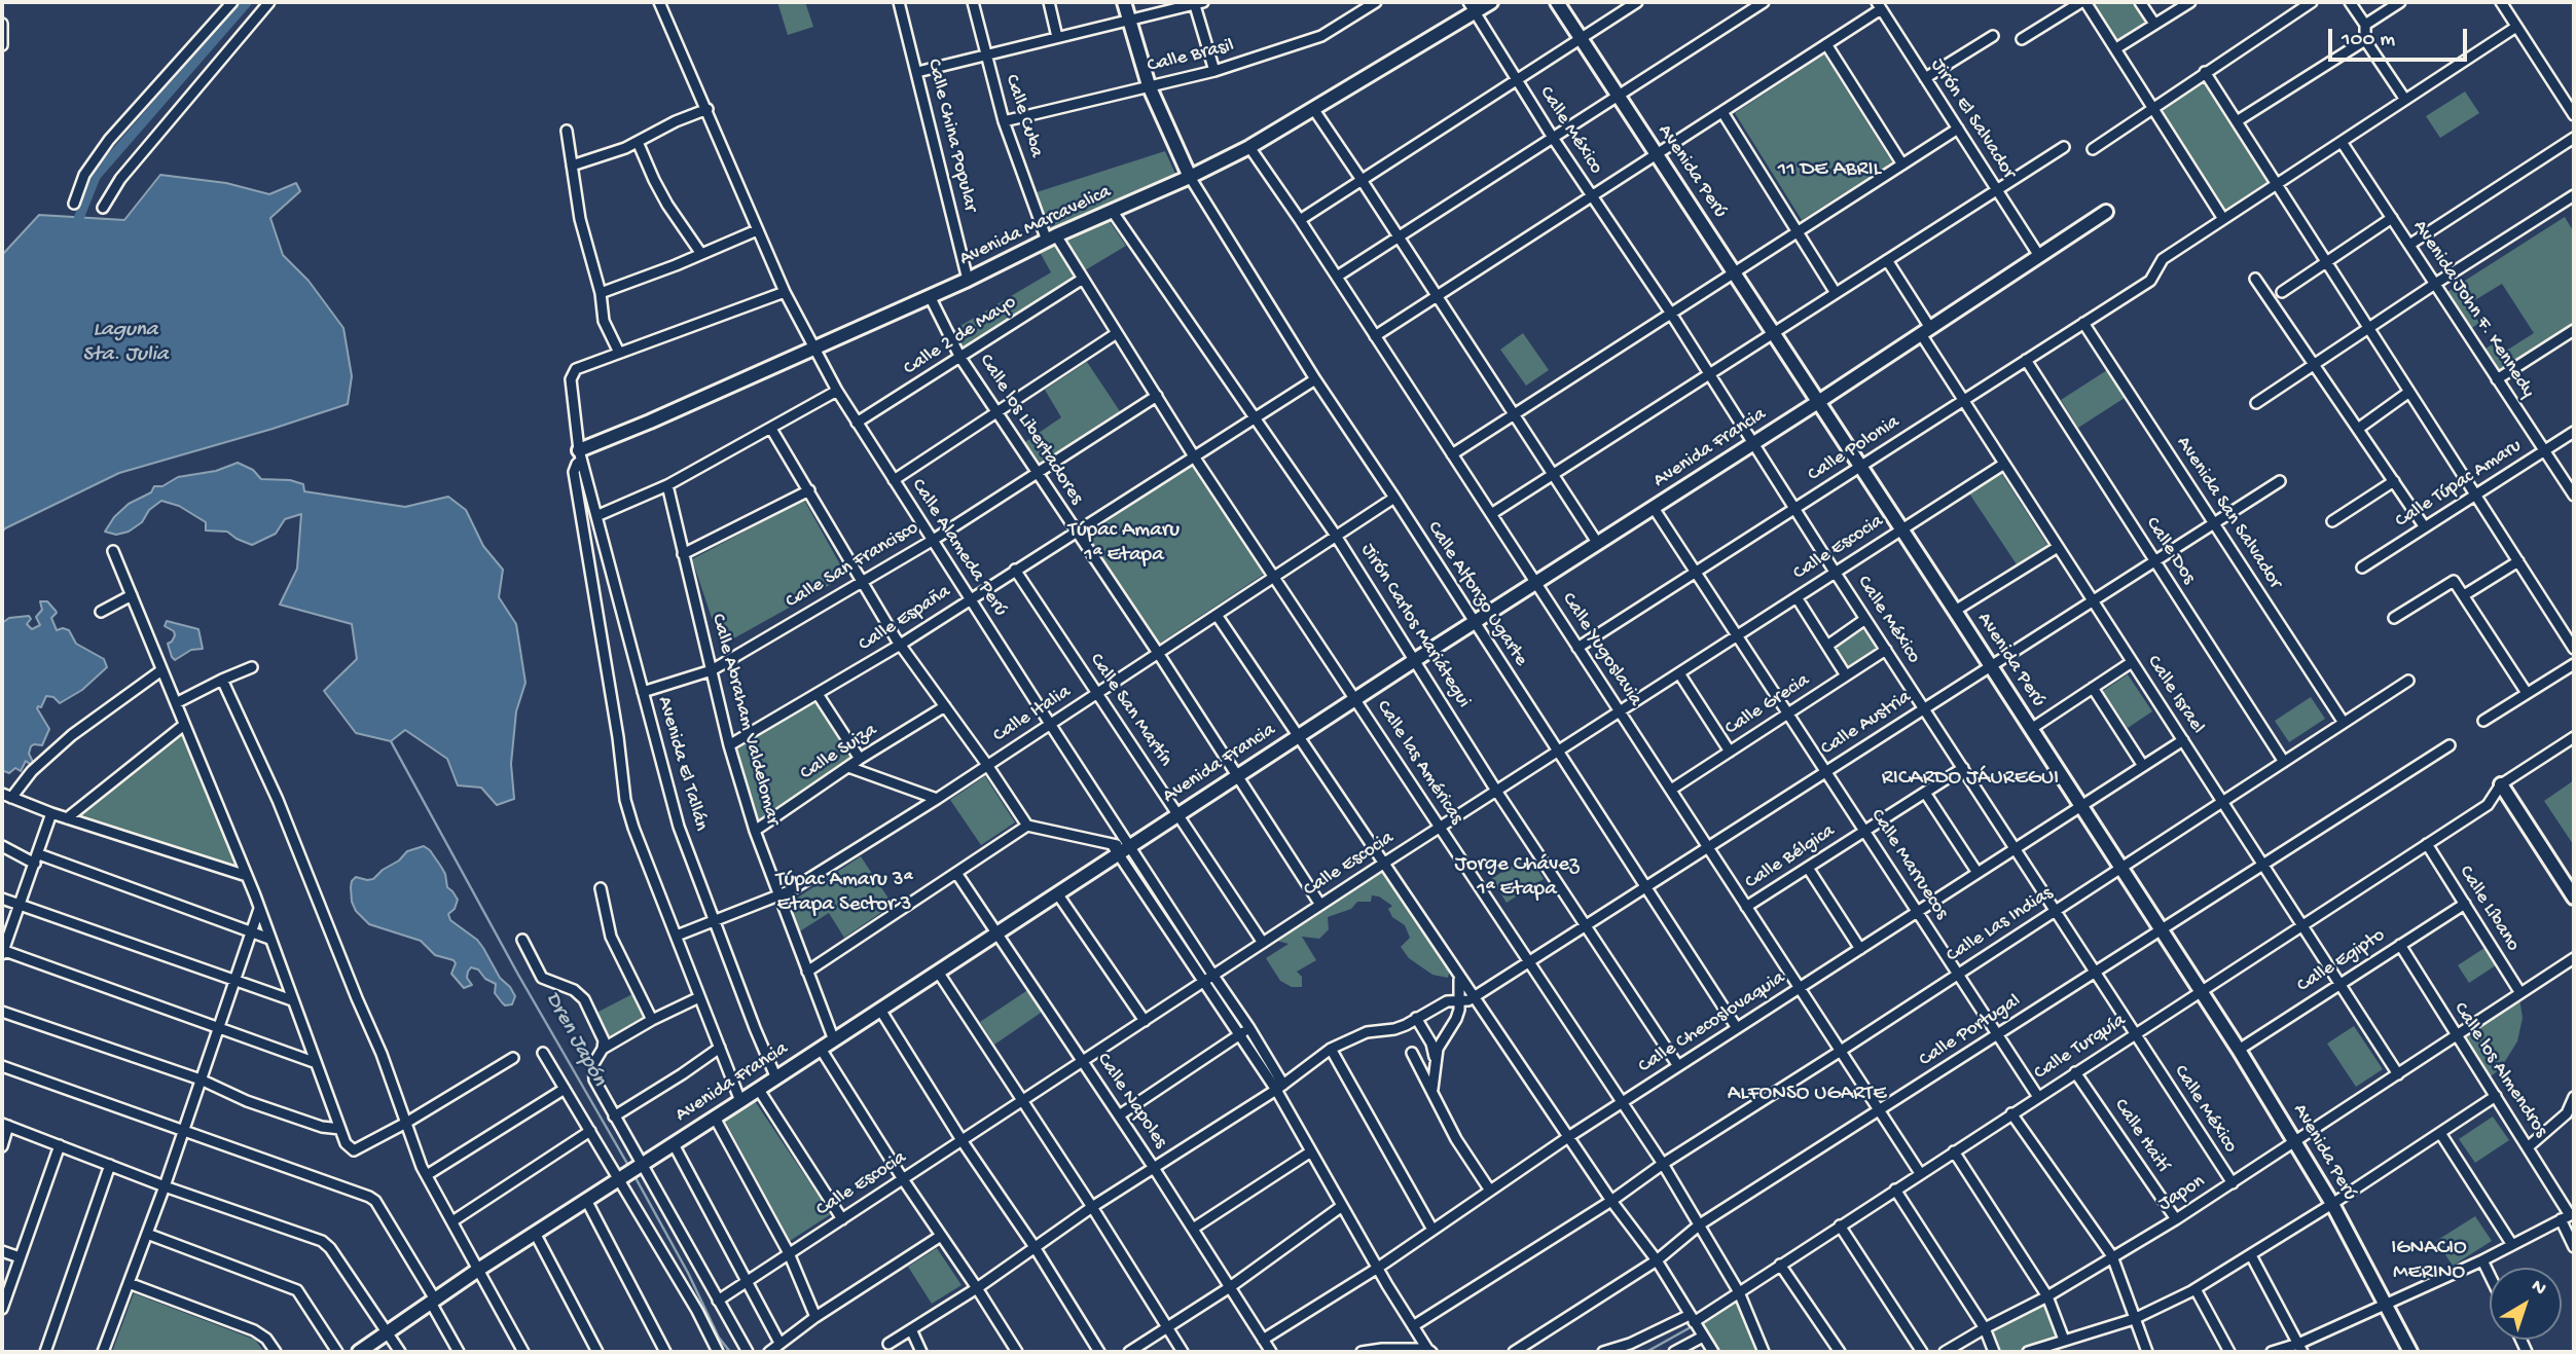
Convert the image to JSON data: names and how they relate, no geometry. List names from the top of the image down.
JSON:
{
  "streets": {
    "street": [
      "Calle Brasil",
      "Calle Cuba",
      "Jirón El Salvador",
      "Calle México",
      "Calle China Popular",
      "Avenida Perú",
      "Avenida Marcavelica",
      "Avenida John F. Kennedy",
      "Calle 2 de Mayo",
      "Calle los Libertadores",
      "Avenida Francia",
      "Calle Polonia",
      "Calle Túpac Amaru",
      "Avenida San Salvador",
      "Calle Alameda Perú",
      "Calle Escocia",
      "Calle Dos",
      "Calle San Francisco",
      "Calle Alfonzo Ugarte",
      "Calle España",
      "Jirón Carlos Mariátegui",
      "Calle Yugoslavia",
      "Calle Israel",
      "Calle Grecia",
      "Calle San Martín",
      "Calle Italia",
      "Calle Abraham Valdelomar",
      "Calle Austria",
      "Calle Suiza",
      "Calle las Américas",
      "Avenida El Tallán",
      "Calle Bélgica",
      "Calle Marruecos",
      "Calle Líbano",
      "Calle Las Indias",
      "Calle Egipto",
      "Calle Checoslovaquia",
      "Calle Portugal",
      "Calle Turquía",
      "Calle los Almendros",
      "Calle Napoles",
      "Calle Haití",
      "Japon"
    ]
  },
  "crossings": [
    ["Calle Brasil", "Calle Cuba"],
    ["Calle Cuba", "Avenida Marcavelica"],
    ["Calle Cuba", "Calle las Américas"],
    ["Jirón El Salvador", "Avenida Francia"],
    ["Calle México", "Avenida Marcavelica"],
    ["Calle México", "Avenida Francia"],
    ["Calle México", "Calle Polonia"],
    ["Calle México", "Calle Escocia"],
    ["Calle México", "Calle Grecia"],
    ["Calle México", "Calle Austria"],
    ["Calle México", "Calle Bélgica"],
    ["Calle México", "Calle Las Indias"],
    ["Calle México", "Calle Checoslovaquia"],
    ["Calle México", "Calle Portugal"],
    ["Calle México", "Calle Turquía"],
    ["Calle México", "Japon"],
    ["Calle China Popular", "Avenida Marcavelica"],
    ["Avenida Perú", "Avenida Francia"],
    ["Avenida Perú", "Calle Polonia"],
    ["Avenida Perú", "Calle Escocia"],
    ["Avenida Perú", "Calle Austria"],
    ["Avenida Perú", "Calle Las Indias"],
    ["Avenida Perú", "Calle Egipto"],
    ["Avenida Perú", "Calle Checoslovaquia"],
    ["Avenida Perú", "Calle Portugal"],
    ["Avenida Perú", "Calle Turquía"],
    ["Avenida Perú", "Japon"],
    ["Avenida Marcavelica", "Calle los Libertadores"],
    ["Avenida Marcavelica", "Calle Alameda Perú"],
    ["Avenida Marcavelica", "Calle Alfonzo Ugarte"],
    ["Avenida Marcavelica", "Jirón Carlos Mariátegui"],
    ["Avenida Marcavelica", "Calle Yugoslavia"],
    ["Avenida Marcavelica", "Calle las Américas"],
    ["Avenida Marcavelica", "Avenida El Tallán"],
    ["Avenida John F. Kennedy", "Calle Polonia"],
    ["Avenida John F. Kennedy", "Calle Túpac Amaru"],
    ["Calle 2 de Mayo", "Calle los Libertadores"],
    ["Calle 2 de Mayo", "Calle Alameda Perú"],
    ["Calle 2 de Mayo", "Calle las Américas"],
    ["Calle los Libertadores", "Avenida Francia"],
    ["Calle los Libertadores", "Calle Escocia"],
    ["Calle los Libertadores", "Calle San Francisco"],
    ["Calle los Libertadores", "Calle España"],
    ["Calle los Libertadores", "Calle Italia"],
    ["Avenida Francia", "Calle Alameda Perú"],
    ["Avenida Francia", "Calle Alfonzo Ugarte"],
    ["Avenida Francia", "Jirón Carlos Mariátegui"],
    ["Avenida Francia", "Calle Yugoslavia"],
    ["Avenida Francia", "Calle Israel"],
    ["Avenida Francia", "Calle San Martín"],
    ["Avenida Francia", "Calle Abraham Valdelomar"],
    ["Avenida Francia", "Calle las Américas"],
    ["Avenida Francia", "Avenida El Tallán"],
    ["Avenida Francia", "Calle Marruecos"],
    ["Avenida Francia", "Calle Napoles"],
    ["Calle Polonia", "Avenida San Salvador"],
    ["Calle Polonia", "Calle Dos"],
    ["Calle Polonia", "Calle Yugoslavia"],
    ["Calle Polonia", "Calle Israel"],
    ["Calle Polonia", "Calle Marruecos"],
    ["Avenida San Salvador", "Calle Austria"],
    ["Avenida San Salvador", "Calle Las Indias"],
    ["Calle Alameda Perú", "Calle Escocia"],
    ["Calle Alameda Perú", "Calle San Francisco"],
    ["Calle Alameda Perú", "Calle España"],
    ["Calle Alameda Perú", "Calle Italia"],
    ["Calle Alameda Perú", "Calle Austria"],
    ["Calle Escocia", "Calle Alfonzo Ugarte"],
    ["Calle Escocia", "Jirón Carlos Mariátegui"],
    ["Calle Escocia", "Calle Yugoslavia"],
    ["Calle Escocia", "Calle Israel"],
    ["Calle Escocia", "Calle San Martín"],
    ["Calle Escocia", "Calle las Américas"],
    ["Calle Escocia", "Calle Marruecos"],
    ["Calle Escocia", "Calle Napoles"],
    ["Calle Dos", "Calle Austria"],
    ["Calle Dos", "Calle Las Indias"],
    ["Calle San Francisco", "Calle Abraham Valdelomar"],
    ["Calle San Francisco", "Calle las Américas"],
    ["Calle San Francisco", "Avenida El Tallán"],
    ["Calle Alfonzo Ugarte", "Calle España"],
    ["Calle Alfonzo Ugarte", "Calle Italia"],
    ["Calle Alfonzo Ugarte", "Calle Austria"],
    ["Calle Alfonzo Ugarte", "Calle Checoslovaquia"],
    ["Calle España", "Jirón Carlos Mariátegui"],
    ["Calle España", "Calle San Martín"],
    ["Calle España", "Calle Abraham Valdelomar"],
    ["Calle España", "Calle las Américas"],
    ["Jirón Carlos Mariátegui", "Calle Italia"],
    ["Jirón Carlos Mariátegui", "Calle Austria"],
    ["Jirón Carlos Mariátegui", "Calle Checoslovaquia"],
    ["Calle Yugoslavia", "Calle Grecia"],
    ["Calle Yugoslavia", "Calle Austria"],
    ["Calle Yugoslavia", "Calle Bélgica"],
    ["Calle Yugoslavia", "Calle Las Indias"],
    ["Calle Yugoslavia", "Calle Checoslovaquia"],
    ["Calle Yugoslavia", "Calle Portugal"],
    ["Calle Yugoslavia", "Calle Turquía"],
    ["Calle Israel", "Calle Austria"],
    ["Calle Israel", "Calle Las Indias"],
    ["Calle Israel", "Calle Egipto"],
    ["Calle Israel", "Calle Checoslovaquia"],
    ["Calle Israel", "Calle Portugal"],
    ["Calle Israel", "Calle Turquía"],
    ["Calle Israel", "Japon"],
    ["Calle Grecia", "Calle Marruecos"],
    ["Calle San Martín", "Calle Italia"],
    ["Calle Italia", "Calle Abraham Valdelomar"],
    ["Calle Italia", "Calle las Américas"],
    ["Calle Italia", "Avenida El Tallán"],
    ["Calle Abraham Valdelomar", "Calle Suiza"],
    ["Calle Austria", "Calle las Américas"],
    ["Calle Austria", "Calle Marruecos"],
    ["Calle Austria", "Calle Napoles"],
    ["Calle las Américas", "Calle Las Indias"],
    ["Calle las Américas", "Calle Checoslovaquia"],
    ["Calle las Américas", "Calle Portugal"],
    ["Calle las Américas", "Calle Turquía"],
    ["Calle Bélgica", "Calle Marruecos"],
    ["Calle Marruecos", "Calle Las Indias"],
    ["Calle Marruecos", "Calle Checoslovaquia"],
    ["Calle Marruecos", "Calle Portugal"],
    ["Calle Marruecos", "Calle Turquía"],
    ["Calle Líbano", "Calle Egipto"],
    ["Calle Líbano", "Calle Turquía"],
    ["Calle Líbano", "Japon"],
    ["Calle Egipto", "Calle los Almendros"],
    ["Calle Checoslovaquia", "Calle Napoles"],
    ["Calle Turquía", "Calle Haití"],
    ["Calle los Almendros", "Japon"],
    ["Calle Haití", "Japon"]
  ],
  "districts": [
    "11 DE ABRIL",
    "Túpac Amaru 1ª Etapa",
    "RICARDO JÁUREGUI",
    "Jorge Chávez 1ª Etapa",
    "Túpac Amaru 3ª Etapa Sector 3",
    "ALFONSO UGARTE",
    "IGNACIO MERINO"
  ],
  "water": ["Laguna Sta. Julia", "Dren Japón"],
  "scale_bar": "100 m",
  "north": "top right"
}
